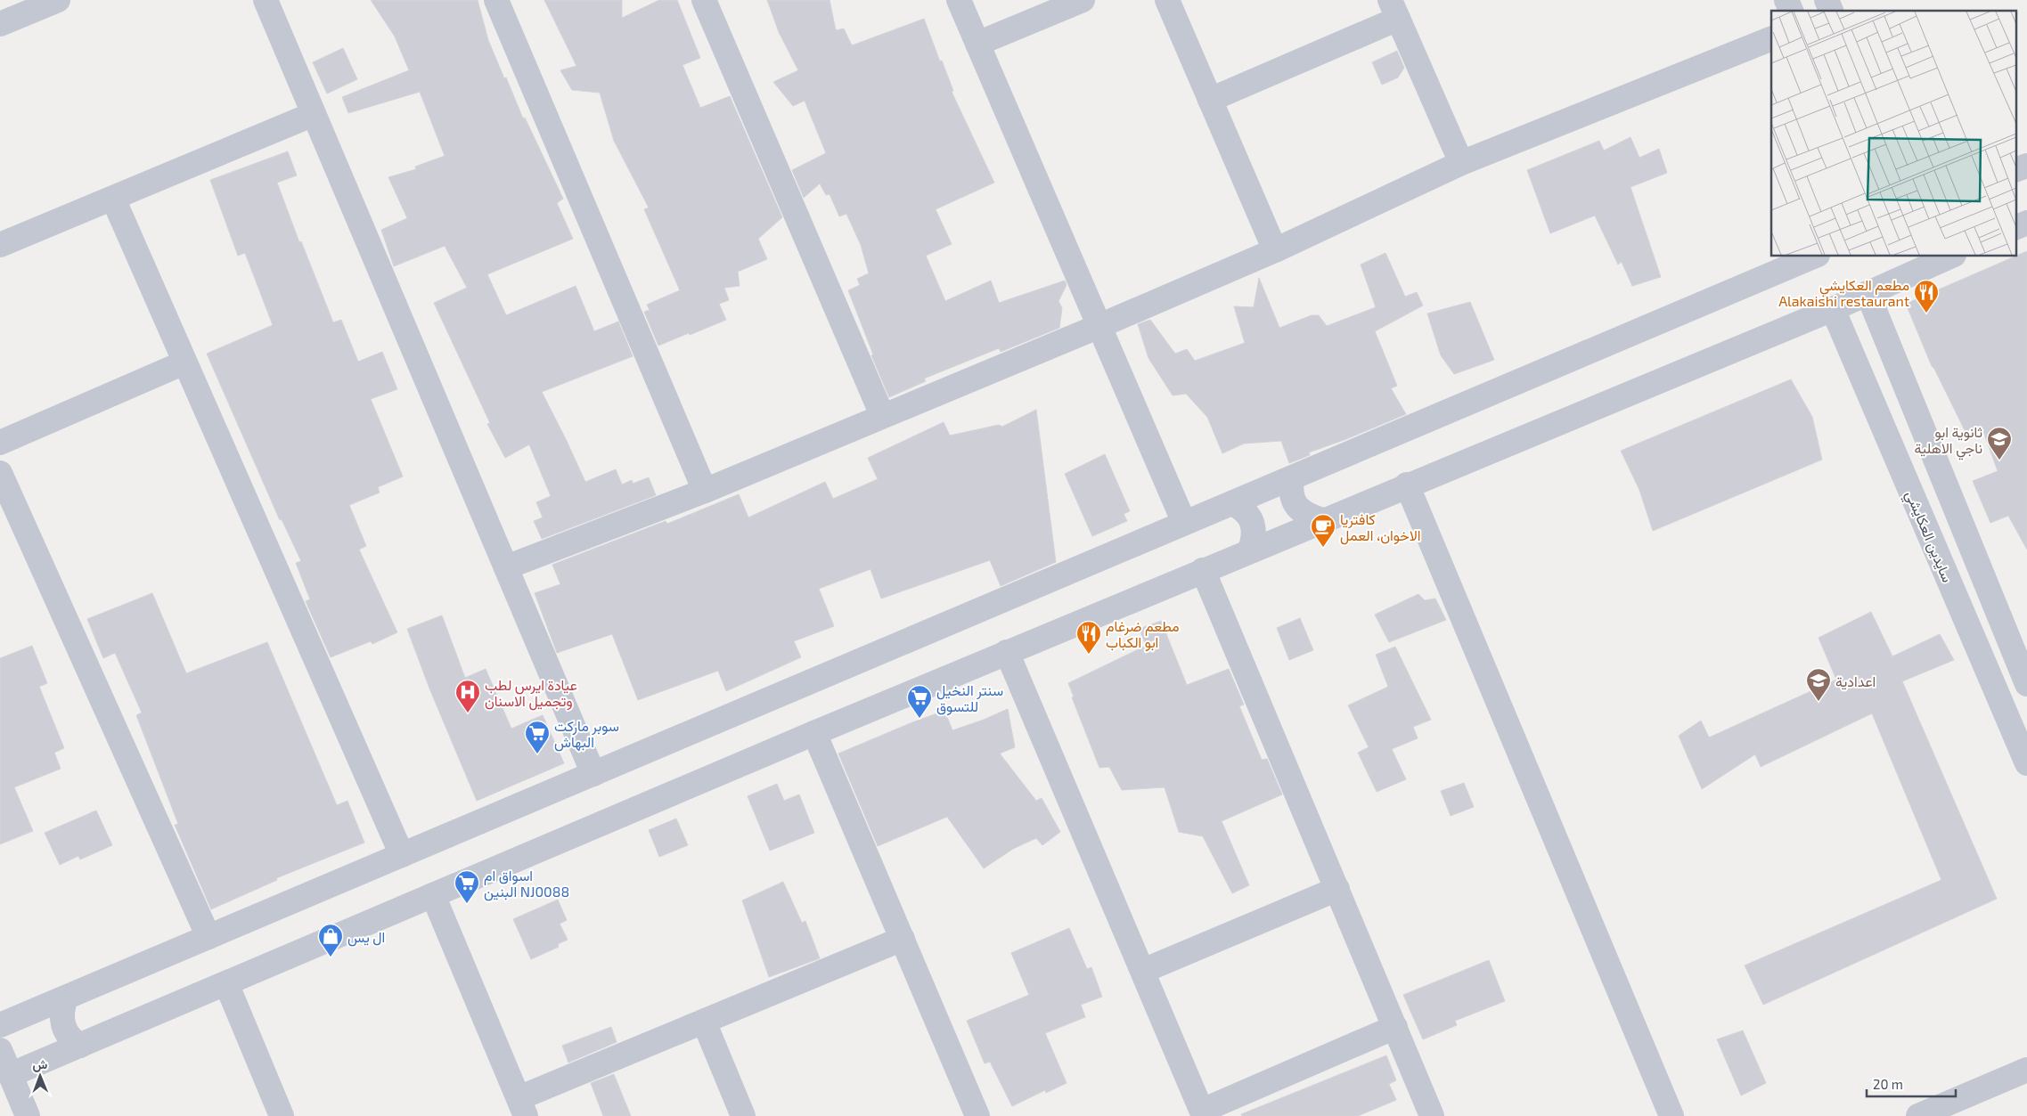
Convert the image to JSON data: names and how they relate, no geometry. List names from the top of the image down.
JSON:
{
  "streets": {
    "street": ["سايدين العكايشي"]
  },
  "places": {
    "restaurant": ["مطعم العكايشي Alakaishi restaurant", "مطعم ضرغام ابو الكباب"],
    "school or university": ["ثانوية ابو ناجي الاهلية", "اعدادية"],
    "cafe": ["كافتريا الاخوان، العمل"],
    "hospital": ["عيادة ايرس لطب وتجميل الاسنان"],
    "supermarket": ["سنتر النخيل للتسوق", "سوبر ماركت البهاش", "اسواق ام البنين NJ0088"],
    "shop": ["ال يس"]
  },
  "scale_bar": "20 m",
  "north": "top"
}
